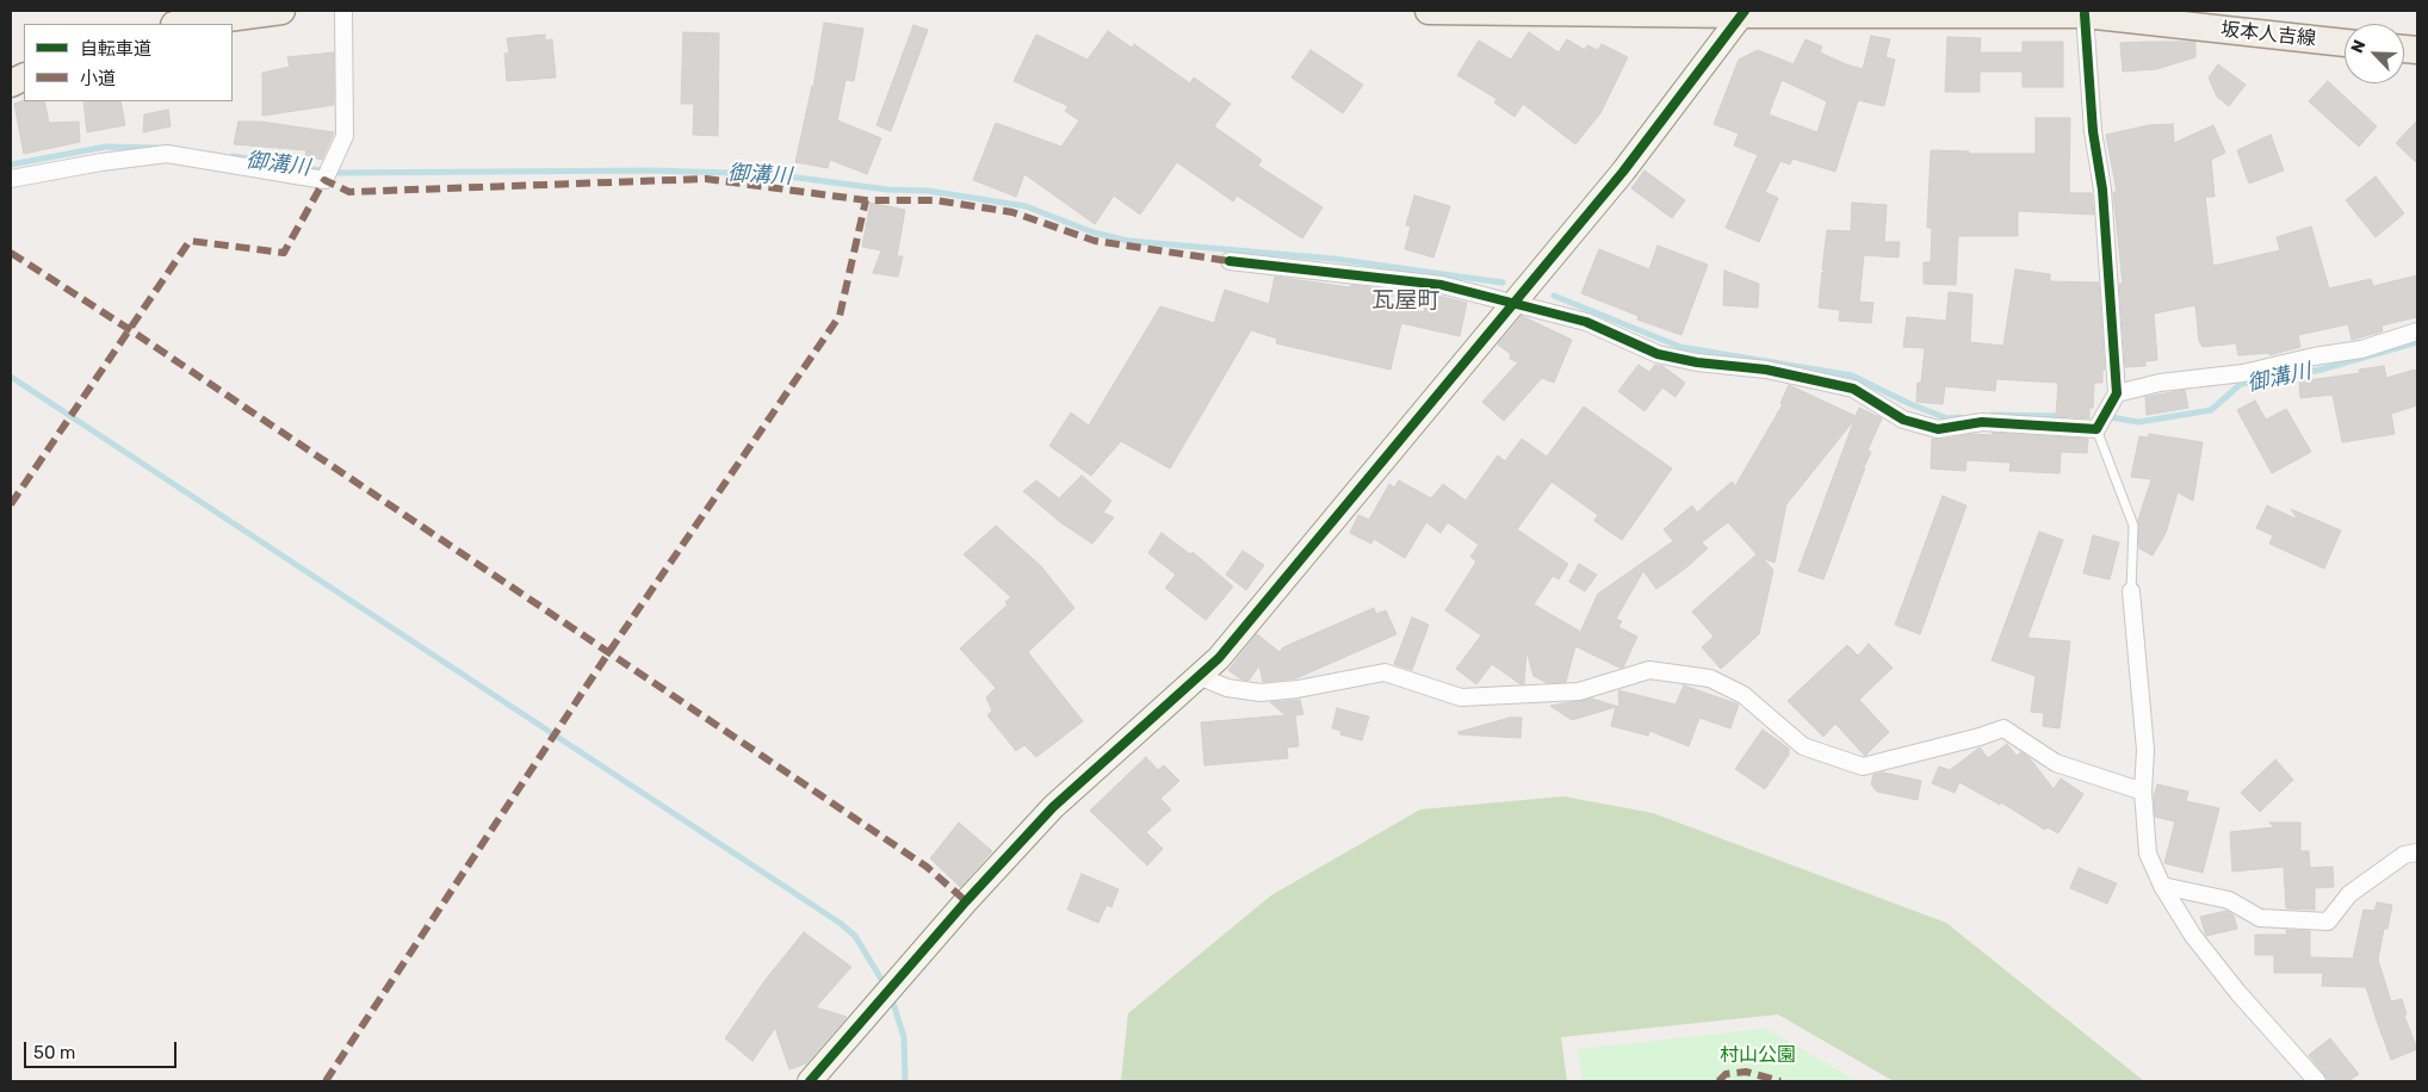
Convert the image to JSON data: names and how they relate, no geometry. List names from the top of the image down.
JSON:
{
  "streets": {
    "main road": ["坂本人吉線"]
  },
  "districts": ["瓦屋町"],
  "water": ["御溝川"],
  "parks": ["村山公園"],
  "legend": ["自転車道", "小道"],
  "scale_bar": "50 m",
  "north": "top left"
}
